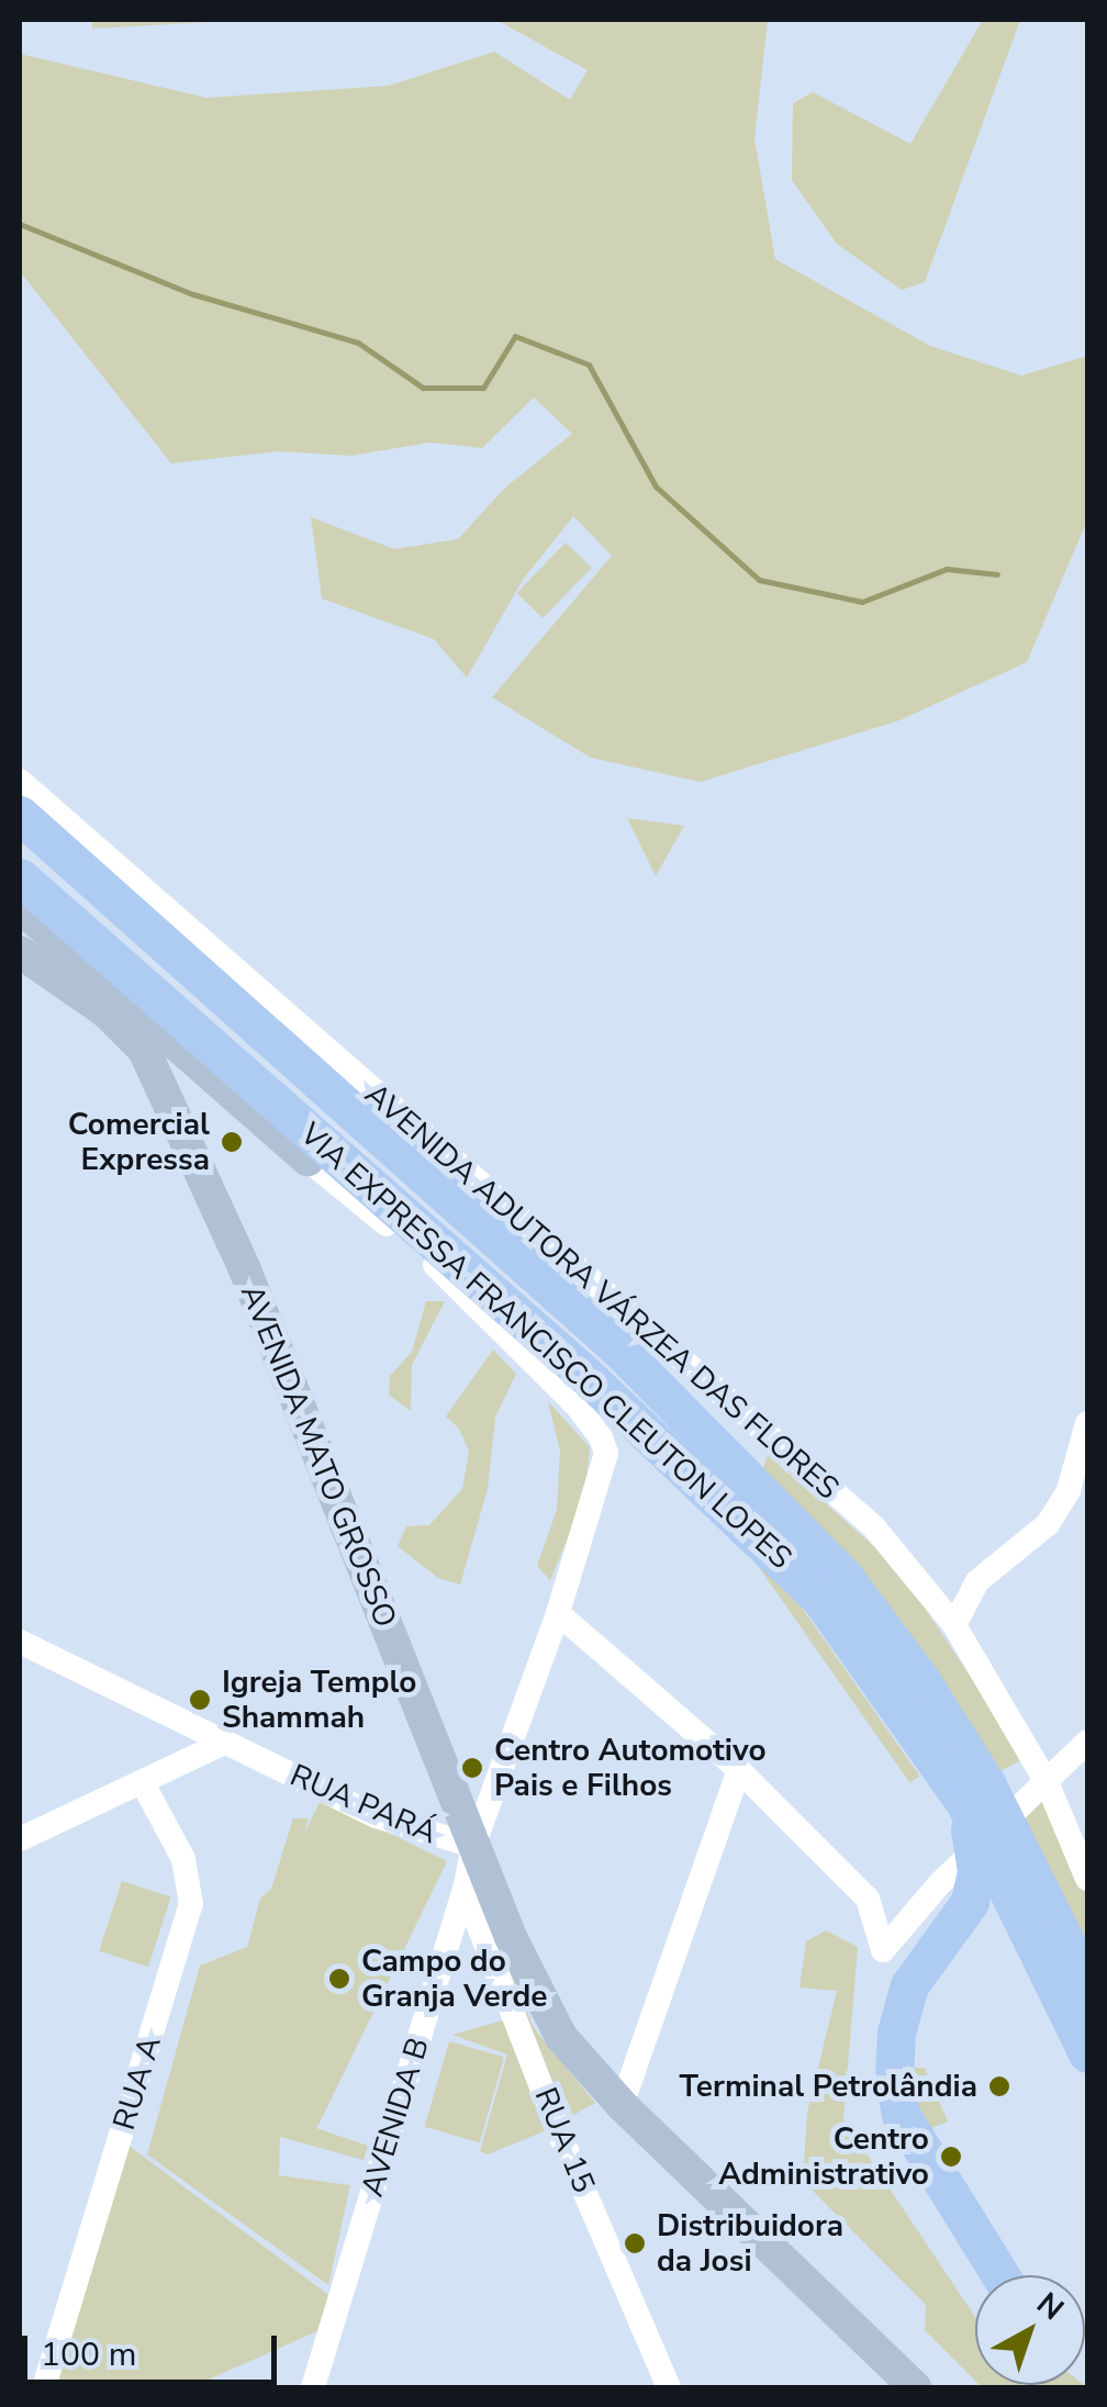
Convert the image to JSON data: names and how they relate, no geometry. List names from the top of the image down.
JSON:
{
  "streets": {
    "highway": ["VIA EXPRESSA FRANCISCO CLEUTON LOPES"],
    "main road": ["AVENIDA MATO GROSSO"],
    "street": [
      "AVENIDA ADUTORA VÁRZEA DAS FLORES",
      "RUA PARÁ",
      "RUA A",
      "AVENIDA B",
      "RUA 15"
    ]
  },
  "crossings": [
    ["AVENIDA MATO GROSSO", "RUA PARÁ"],
    ["AVENIDA MATO GROSSO", "AVENIDA B"],
    ["RUA PARÁ", "AVENIDA B"],
    ["AVENIDA B", "RUA 15"]
  ],
  "places": [
    "Comercial Expressa",
    "Igreja Templo Shammah",
    "Centro Automotivo Pais e Filhos",
    "Campo do Granja Verde",
    "Terminal Petrolândia",
    "Centro Administrativo",
    "Distribuidora da Josi"
  ],
  "scale_bar": "100 m",
  "north": "top right"
}
